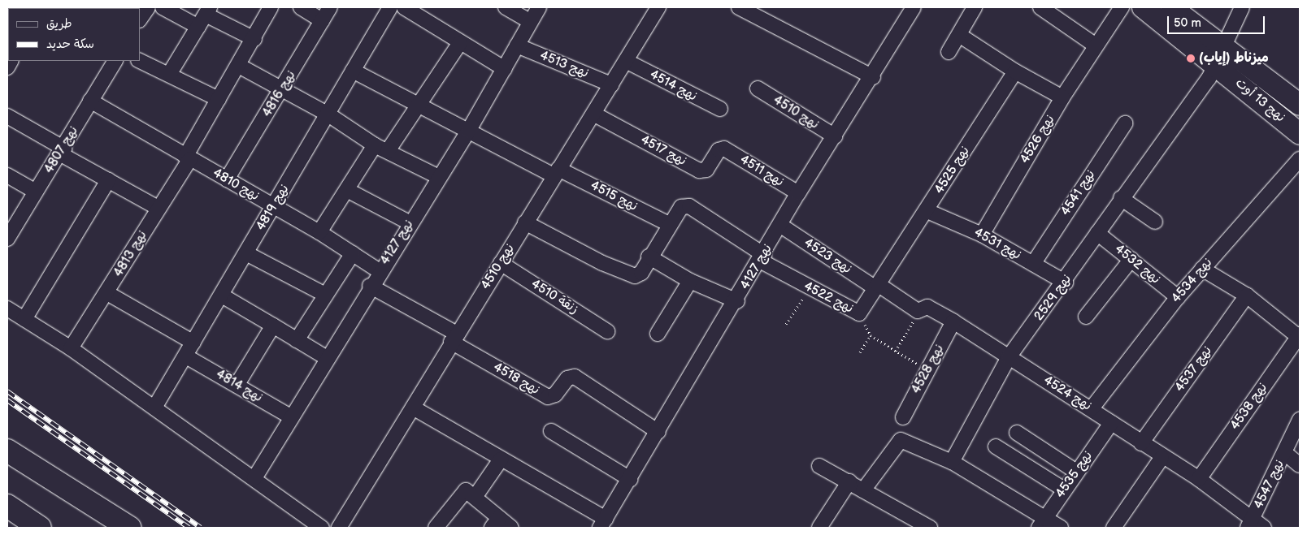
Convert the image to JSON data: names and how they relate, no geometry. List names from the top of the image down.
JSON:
{
  "streets": {
    "main road": ["نهج 13 أوت"],
    "street": [
      "نهج 4513",
      "نهج 4514",
      "نهج 4816",
      "نهج 4510",
      "نهج 4526",
      "نهج 4807",
      "نهج 4517",
      "نهج 4525",
      "نهج 4511",
      "نهج 4810",
      "نهج 4541",
      "نهج 4515",
      "نهج 4819",
      "نهج 4127",
      "نهج 4531",
      "نهج 4813",
      "نهج 4523",
      "نهج 4532",
      "نهج 4534",
      "زنقة 4510",
      "نهج 4522",
      "نهج 2529",
      "نهج 4528",
      "نهج 4537",
      "نهج 4518",
      "نهج 4814",
      "نهج 4524",
      "نهج 4538",
      "نهج 4535",
      "نهج 4547"
    ]
  },
  "crossings": [
    ["نهج 4513", "نهج 4510"],
    ["نهج 4513", "نهج 4127"],
    ["نهج 4514", "نهج 4510"],
    ["نهج 4816", "نهج 4810"],
    ["نهج 13 أوت", "نهج 2529"],
    ["نهج 4510", "نهج 4517"],
    ["نهج 4510", "نهج 4515"],
    ["نهج 4510", "نهج 4127"],
    ["نهج 4510", "زنقة 4510"],
    ["نهج 4510", "نهج 4518"],
    ["نهج 4526", "نهج 4531"],
    ["نهج 4807", "نهج 4810"],
    ["نهج 4517", "نهج 4511"],
    ["نهج 4525", "نهج 4531"],
    ["نهج 4525", "نهج 4523"],
    ["نهج 4525", "نهج 4522"],
    ["نهج 4511", "نهج 4127"],
    ["نهج 4810", "نهج 4819"],
    ["نهج 4810", "نهج 4127"],
    ["نهج 4810", "نهج 4813"],
    ["نهج 4541", "نهج 4531"],
    ["نهج 4515", "نهج 4819"],
    ["نهج 4515", "نهج 4127"],
    ["نهج 4515", "نهج 4522"],
    ["نهج 4819", "نهج 4814"],
    ["نهج 4127", "نهج 4523"],
    ["نهج 4127", "نهج 4522"],
    ["نهج 4127", "نهج 4518"],
    ["نهج 4127", "نهج 4814"],
    ["نهج 4531", "نهج 2529"],
    ["نهج 4532", "نهج 4534"],
    ["نهج 4532", "نهج 2529"],
    ["نهج 4534", "نهج 4524"],
    ["نهج 2529", "نهج 4524"],
    ["نهج 4528", "نهج 4524"],
    ["نهج 4537", "نهج 4524"],
    ["نهج 4524", "نهج 4538"],
    ["نهج 4524", "نهج 4535"],
    ["نهج 4524", "نهج 4547"]
  ],
  "places": ["ميزناط (إياب)"],
  "legend": ["طريق", "سكة حديد"],
  "scale_bar": "50 m"
}
